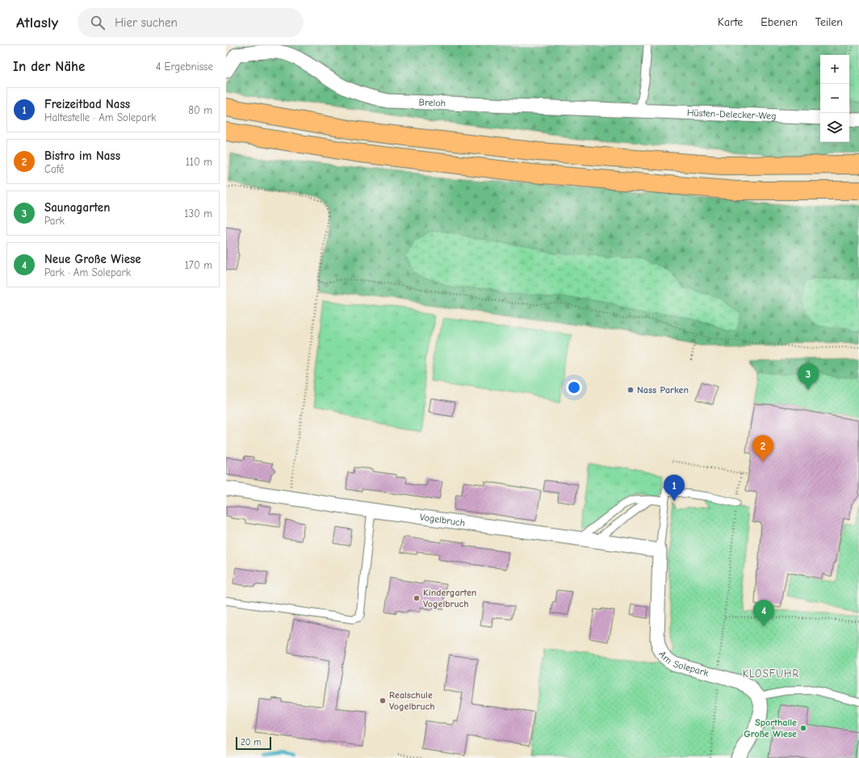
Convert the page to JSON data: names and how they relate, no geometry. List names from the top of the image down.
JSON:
{
  "streets": {
    "street": [
      "Breloh",
      "Hüsten-Delecker-Weg",
      "Vogelbruch",
      "Am Solepark"
    ]
  },
  "crossings": [
    ["Breloh", "Hüsten-Delecker-Weg"],
    ["Vogelbruch", "Am Solepark"]
  ],
  "districts": ["KLOSFUHR"],
  "places": [
    "Nass Parken",
    "Kindergarten Vogelbruch",
    "Realschule Vogelbruch",
    "Sporthalle Große Wiese"
  ],
  "scale_bar": "20 m",
  "page": {
    "header": "Atlasly",
    "search": "Hier suchen",
    "nav": ["Karte", "Ebenen", "Teilen"],
    "heading": ["In der Nähe", "4 Ergebnisse"],
    "map_buttons": ["+", "−"],
    "list": [
      {
        "mark": "1",
        "name": "Freizeitbad Nass",
        "note": "Haltestelle · Am Solepark",
        "value": "80 m"
      },
      {
        "mark": "2",
        "name": "Bistro im Nass",
        "note": "Café",
        "value": "110 m"
      },
      {
        "mark": "3",
        "name": "Saunagarten",
        "note": "Park",
        "value": "130 m"
      },
      {
        "mark": "4",
        "name": "Neue Große Wiese",
        "note": "Park · Am Solepark",
        "value": "170 m"
      }
    ],
    "pins": [
      "3",
      "2",
      "1",
      "4"
    ],
    "scale": "20 m"
  }
}
